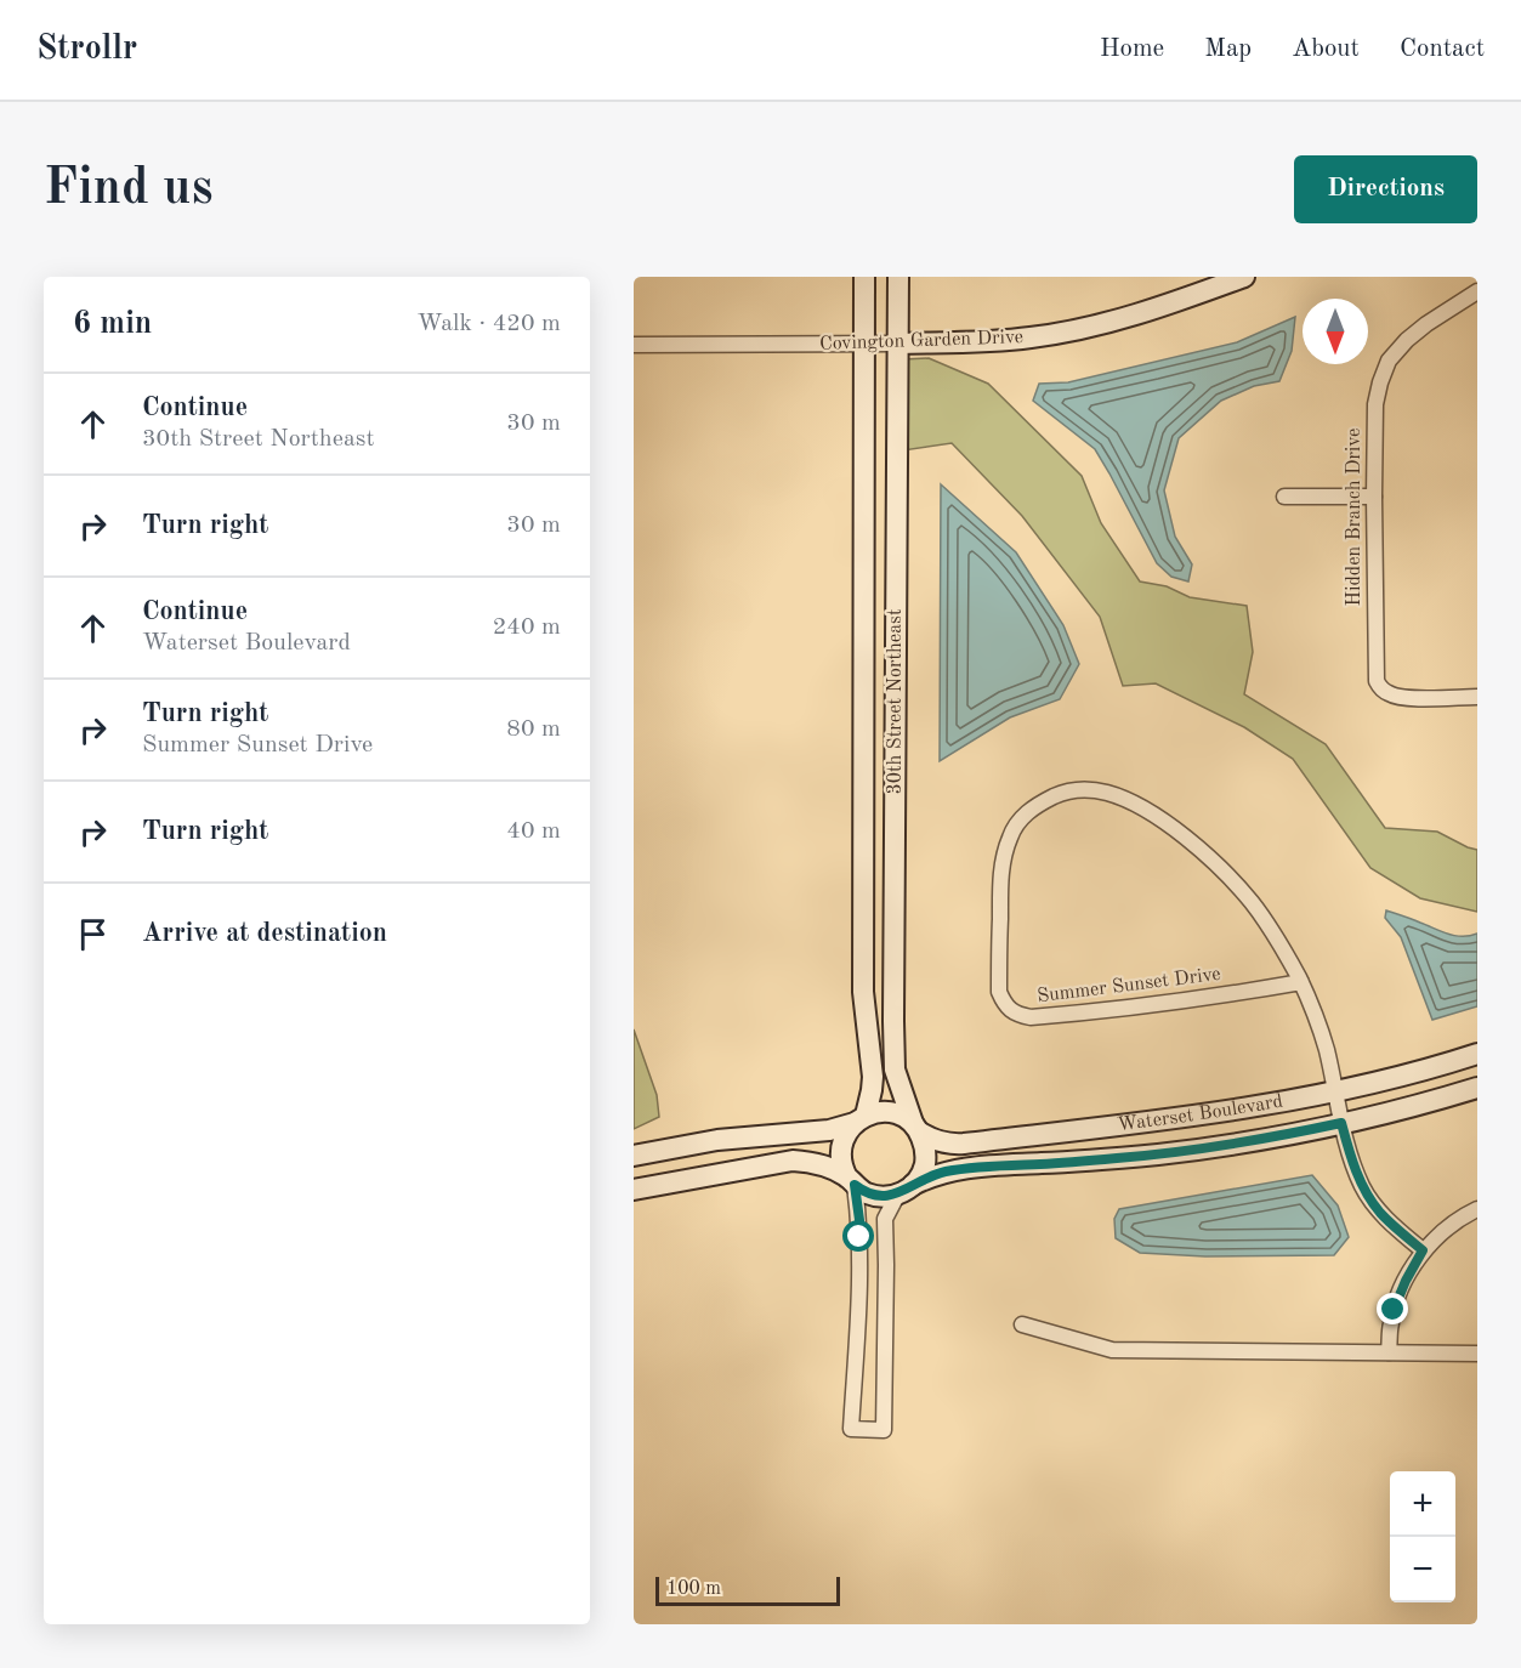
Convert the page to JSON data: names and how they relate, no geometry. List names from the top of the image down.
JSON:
{
  "streets": {
    "street": [
      "Covington Garden Drive",
      "Hidden Branch Drive",
      "30th Street Northeast",
      "Summer Sunset Drive",
      "Waterset Boulevard"
    ]
  },
  "crossings": [
    ["Covington Garden Drive", "30th Street Northeast"],
    ["30th Street Northeast", "Waterset Boulevard"],
    ["Summer Sunset Drive", "Waterset Boulevard"]
  ],
  "scale_bar": "100 m",
  "north": "bottom",
  "page": {
    "header": "Strollr",
    "nav": [
      "Home",
      "Map",
      "About",
      "Contact"
    ],
    "buttons": "Directions",
    "title": "Find us",
    "heading": ["6 min", "Walk · 420 m"],
    "list": [
      ["Continue", "30th Street Northeast", "30 m"],
      ["Turn right", "30 m"],
      ["Continue", "Waterset Boulevard", "240 m"],
      ["Turn right", "Summer Sunset Drive", "80 m"],
      ["Turn right", "40 m"],
      "Arrive at destination"
    ],
    "map_buttons": ["+", "−"],
    "scale": "100 m"
  }
}
